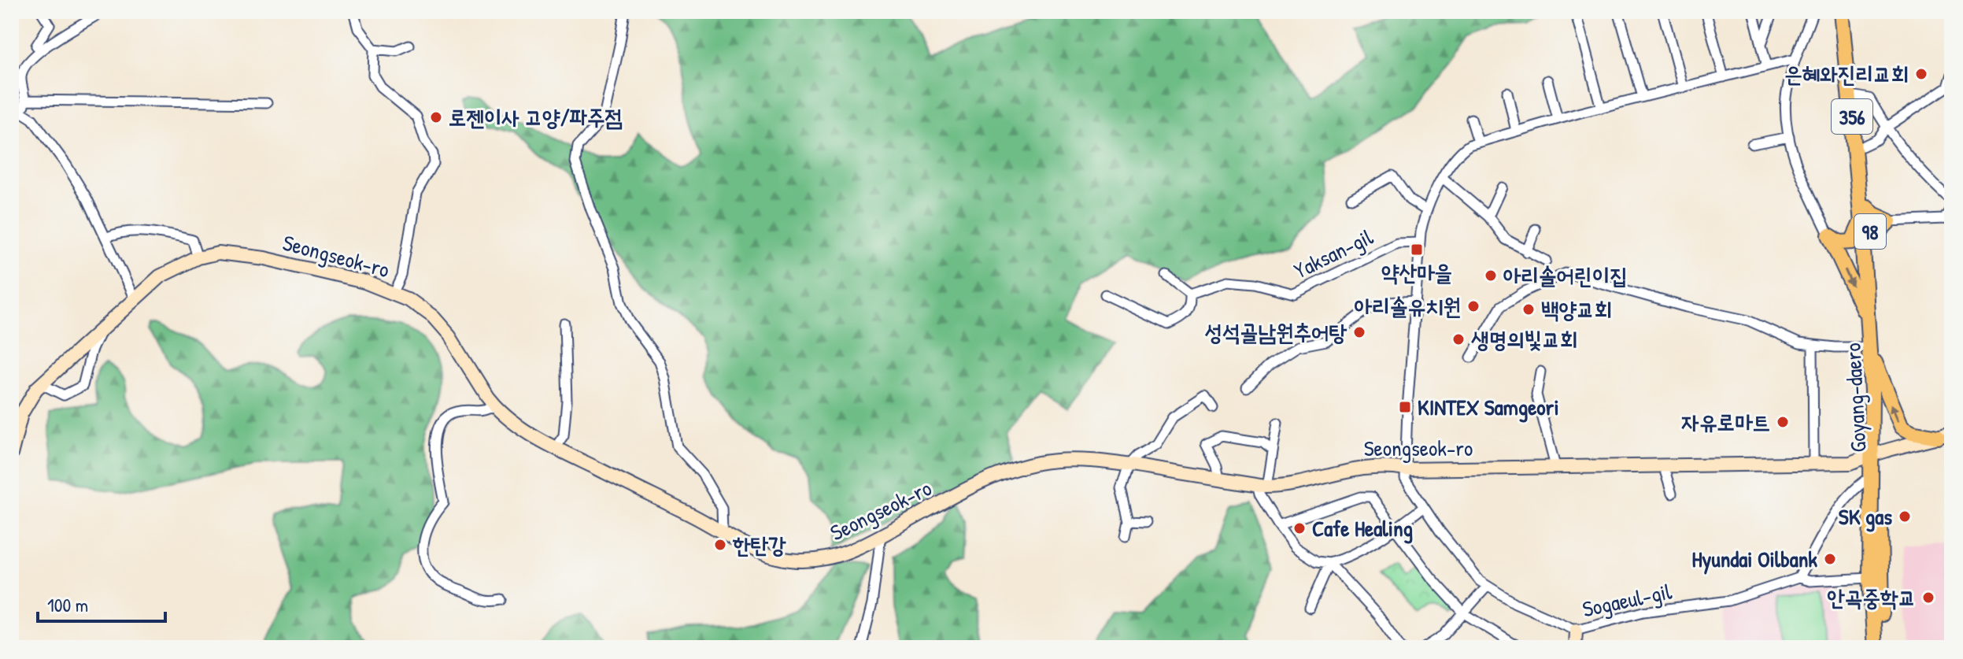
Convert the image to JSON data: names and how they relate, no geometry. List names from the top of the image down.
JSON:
{
  "streets": {
    "main road": ["356", "98", "Goyang-daero"],
    "street": ["Yaksan-gil", "Seongseok-ro", "Sogaeul-gil"]
  },
  "crossings": [
    ["Seongseok-ro", "Goyang-daero"],
    ["Seongseok-ro", "Sogaeul-gil"]
  ],
  "places": {
    "other": [
      "은혜와진리교회",
      "로젠이사 고양/파주점",
      "아리솔어린이집",
      "아리솔유치원",
      "백양교회",
      "성석골남원추어탕",
      "생명의빛교회",
      "자유로마트",
      "SK gas",
      "Cafe Healing",
      "한탄강",
      "Hyundai Oilbank",
      "안곡중학교"
    ],
    "transit": ["약산마을", "KINTEX Samgeori"]
  },
  "scale_bar": "100 m"
}
